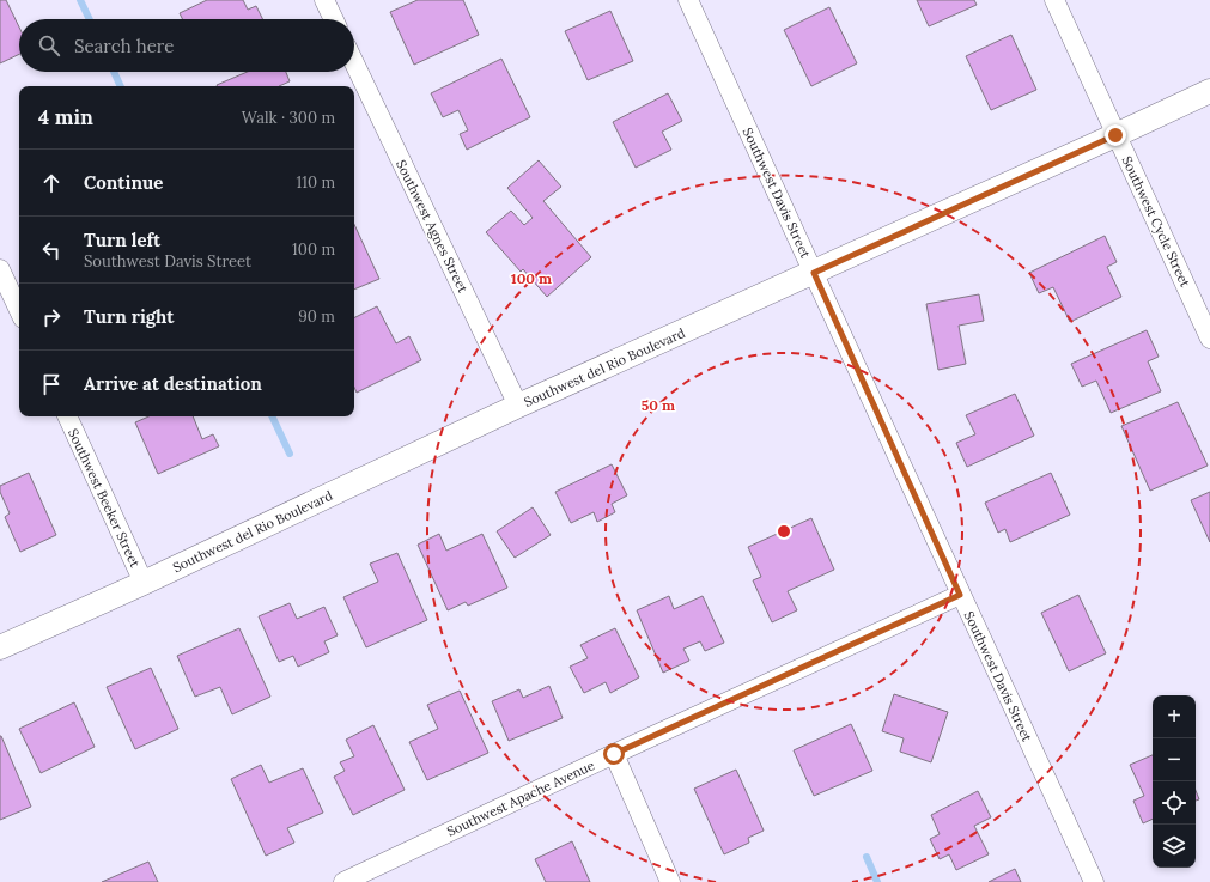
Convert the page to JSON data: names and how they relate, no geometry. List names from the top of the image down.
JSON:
{
  "streets": {
    "street": [
      "Southwest Davis Street",
      "Southwest Cycle Street",
      "Southwest Agnes Street",
      "Southwest del Rio Boulevard",
      "Southwest Beeker Street",
      "Southwest Apache Avenue"
    ]
  },
  "crossings": [
    ["Southwest Davis Street", "Southwest del Rio Boulevard"],
    ["Southwest Davis Street", "Southwest Apache Avenue"],
    ["Southwest Cycle Street", "Southwest del Rio Boulevard"],
    ["Southwest Agnes Street", "Southwest del Rio Boulevard"],
    ["Southwest del Rio Boulevard", "Southwest Beeker Street"]
  ],
  "page": {
    "search": "Search here",
    "heading": ["4 min", "Walk · 300 m"],
    "list": [
      ["Continue", "110 m"],
      ["Turn left", "Southwest Davis Street", "100 m"],
      ["Turn right", "90 m"],
      "Arrive at destination"
    ],
    "map_buttons": ["+", "−"]
  },
  "rings": ["100 m", "50 m"]
}
